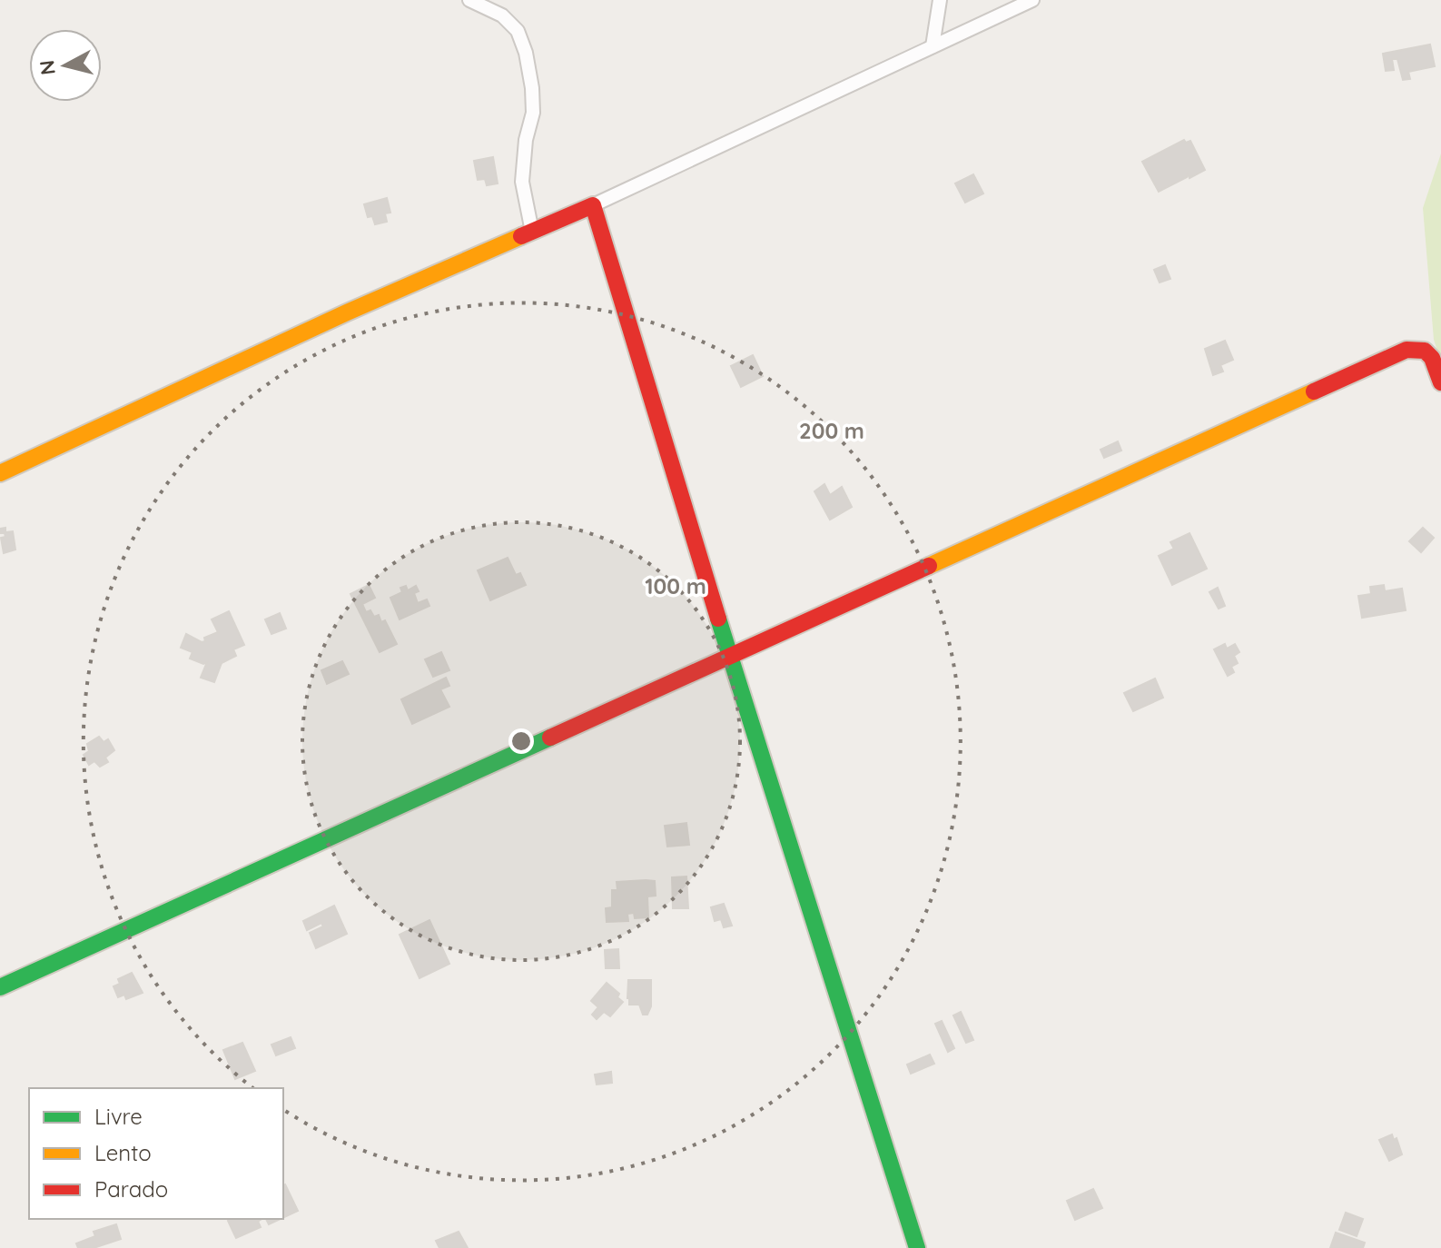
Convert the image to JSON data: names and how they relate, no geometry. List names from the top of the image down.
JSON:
{
  "legend": ["Livre", "Lento", "Parado"],
  "north": "left",
  "rings": ["200 m", "100 m"]
}
